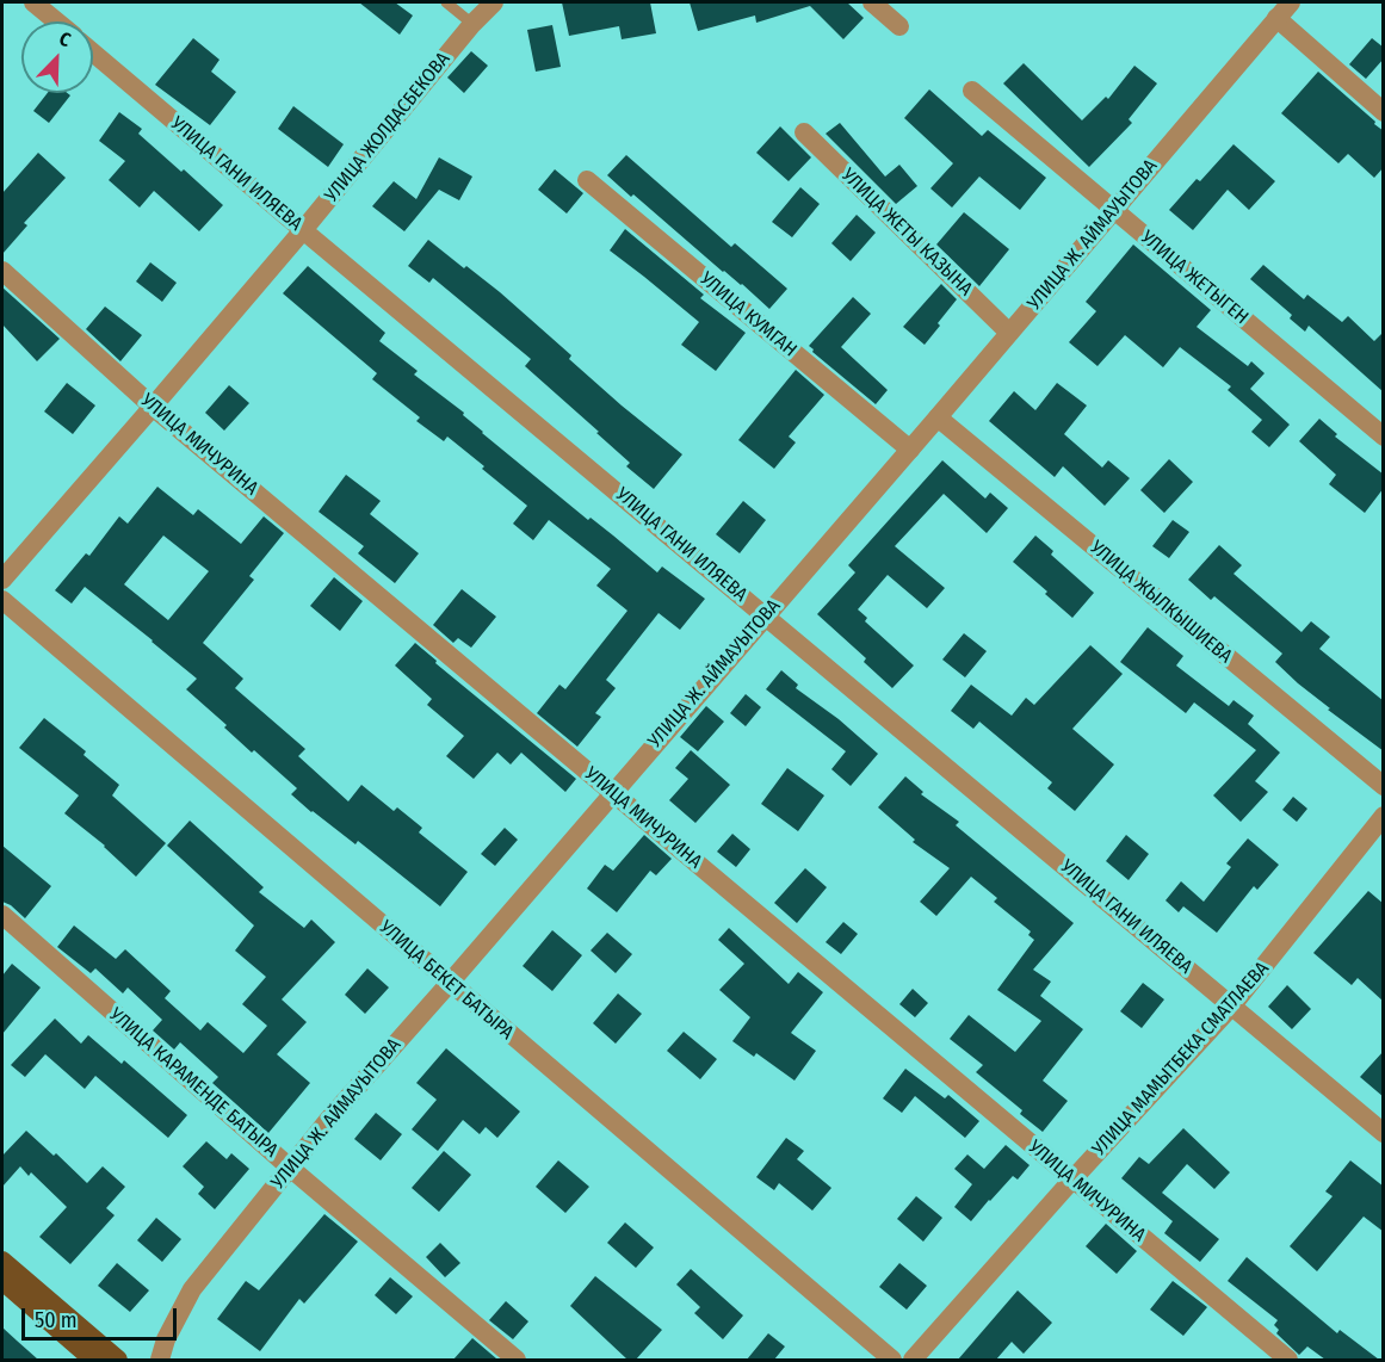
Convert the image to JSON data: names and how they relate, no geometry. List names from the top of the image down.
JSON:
{
  "streets": {
    "street": [
      "УЛИЦА ЖОЛДАСБЕКОВА",
      "УЛИЦА ГАНИ ИЛЯЕВА",
      "УЛИЦА ЖЕТЫ КАЗЫНА",
      "УЛИЦА Ж. АЙМАУЫТОВА",
      "УЛИЦА ЖЕТЫГЕН",
      "УЛИЦА КУМГАН",
      "УЛИЦА МИЧУРИНА",
      "УЛИЦА ЖЫЛКЫШИЕВА",
      "УЛИЦА БЕКЕТ БАТЫРА",
      "УЛИЦА МАМЫТБЕКА СМАТЛАЕВА",
      "УЛИЦА КАРАМЕНДЕ БАТЫРА"
    ]
  },
  "crossings": [
    ["УЛИЦА ЖОЛДАСБЕКОВА", "УЛИЦА ГАНИ ИЛЯЕВА"],
    ["УЛИЦА ЖОЛДАСБЕКОВА", "УЛИЦА МИЧУРИНА"],
    ["УЛИЦА ГАНИ ИЛЯЕВА", "УЛИЦА Ж. АЙМАУЫТОВА"],
    ["УЛИЦА ГАНИ ИЛЯЕВА", "УЛИЦА МАМЫТБЕКА СМАТЛАЕВА"],
    ["УЛИЦА ЖЕТЫ КАЗЫНА", "УЛИЦА Ж. АЙМАУЫТОВА"],
    ["УЛИЦА Ж. АЙМАУЫТОВА", "УЛИЦА ЖЕТЫГЕН"],
    ["УЛИЦА Ж. АЙМАУЫТОВА", "УЛИЦА КУМГАН"],
    ["УЛИЦА Ж. АЙМАУЫТОВА", "УЛИЦА МИЧУРИНА"],
    ["УЛИЦА Ж. АЙМАУЫТОВА", "УЛИЦА ЖЫЛКЫШИЕВА"],
    ["УЛИЦА Ж. АЙМАУЫТОВА", "УЛИЦА БЕКЕТ БАТЫРА"],
    ["УЛИЦА Ж. АЙМАУЫТОВА", "УЛИЦА КАРАМЕНДЕ БАТЫРА"],
    ["УЛИЦА МИЧУРИНА", "УЛИЦА МАМЫТБЕКА СМАТЛАЕВА"]
  ],
  "scale_bar": "50 m",
  "north": "top right"
}
